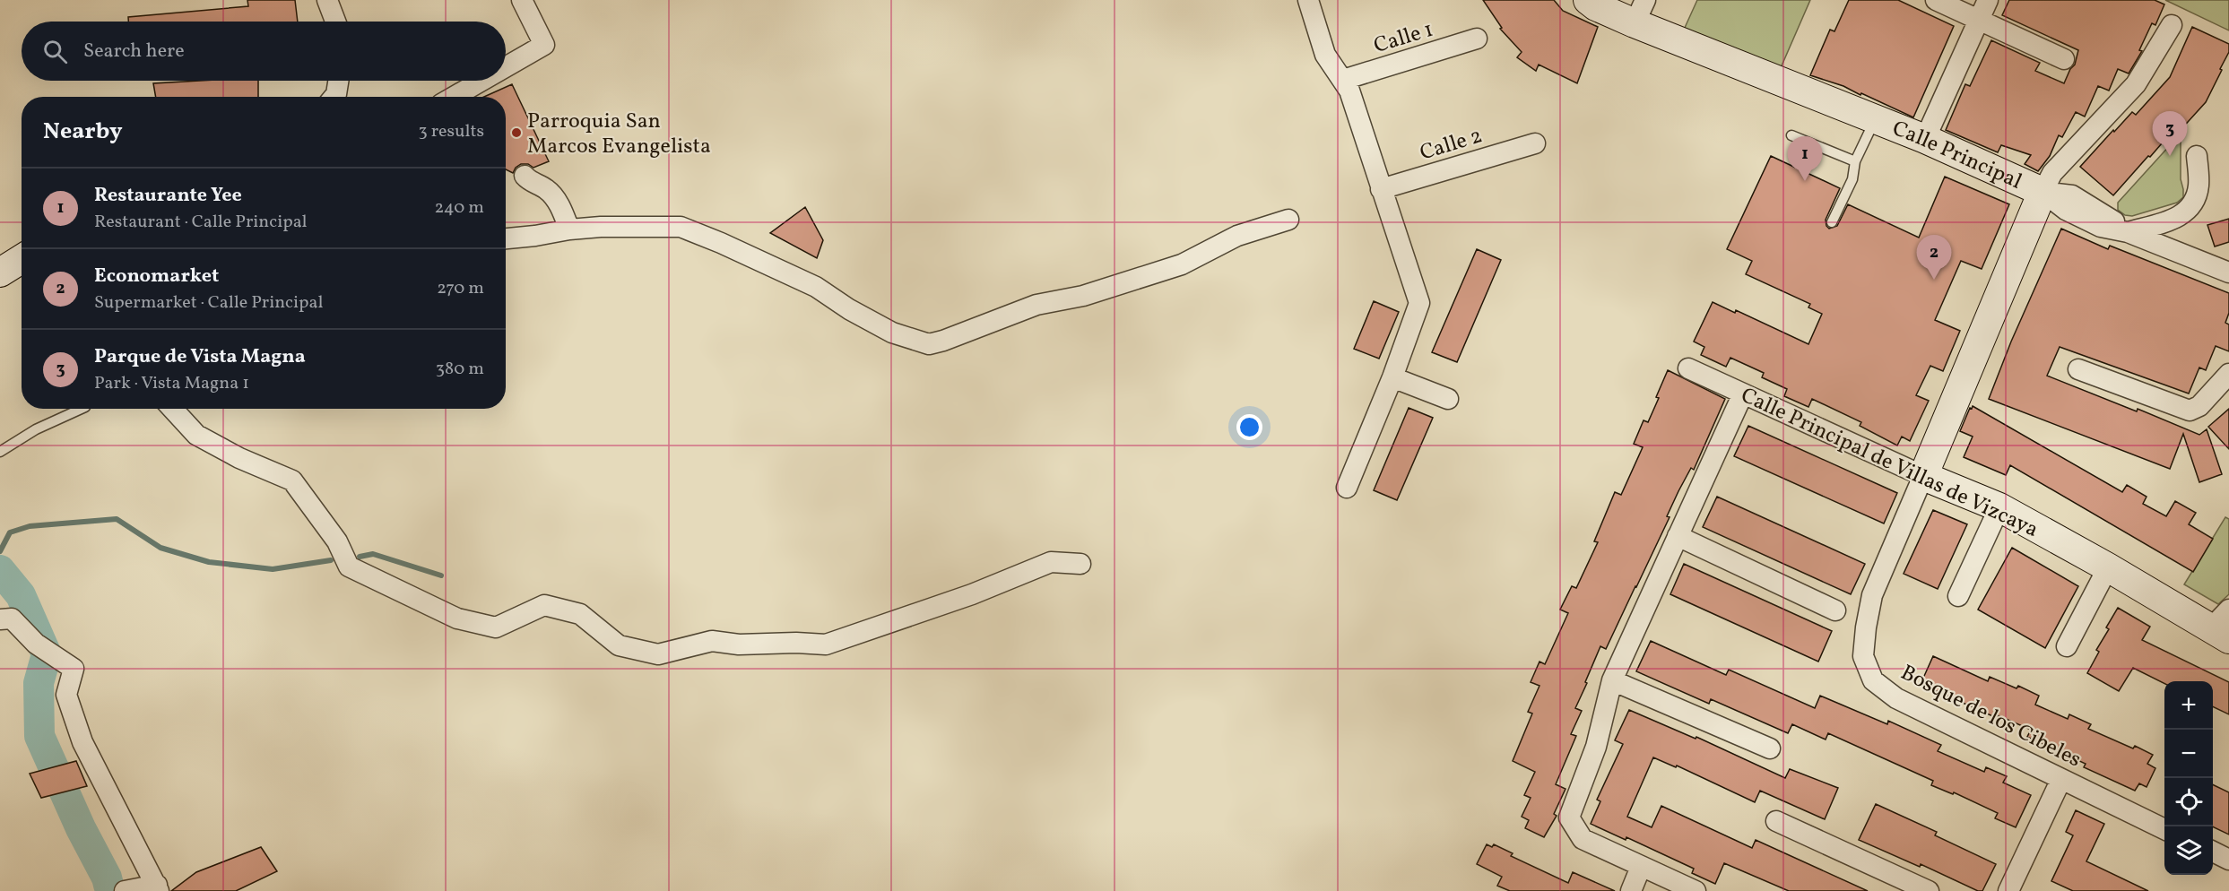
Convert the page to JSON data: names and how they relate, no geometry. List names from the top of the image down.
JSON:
{
  "streets": {
    "street": [
      "Calle 1",
      "Calle 2",
      "Calle Principal",
      "Calle Principal de Villas de Vizcaya",
      "Bosque de los Cibeles"
    ]
  },
  "crossings": [
    ["Calle Principal", "Calle Principal de Villas de Vizcaya"],
    ["Calle Principal", "Bosque de los Cibeles"],
    ["Calle Principal de Villas de Vizcaya", "Bosque de los Cibeles"]
  ],
  "places": ["Parroquia San Marcos Evangelista"],
  "page": {
    "search": "Search here",
    "heading": ["Nearby", "3 results"],
    "pins": ["3", "1", "2"],
    "list": [
      {
        "mark": "1",
        "name": "Restaurante Yee",
        "note": "Restaurant · Calle Principal",
        "value": "240 m"
      },
      {
        "mark": "2",
        "name": "Economarket",
        "note": "Supermarket · Calle Principal",
        "value": "270 m"
      },
      {
        "mark": "3",
        "name": "Parque de Vista Magna",
        "note": "Park · Vista Magna 1",
        "value": "380 m"
      }
    ],
    "map_buttons": ["+", "−"]
  }
}
